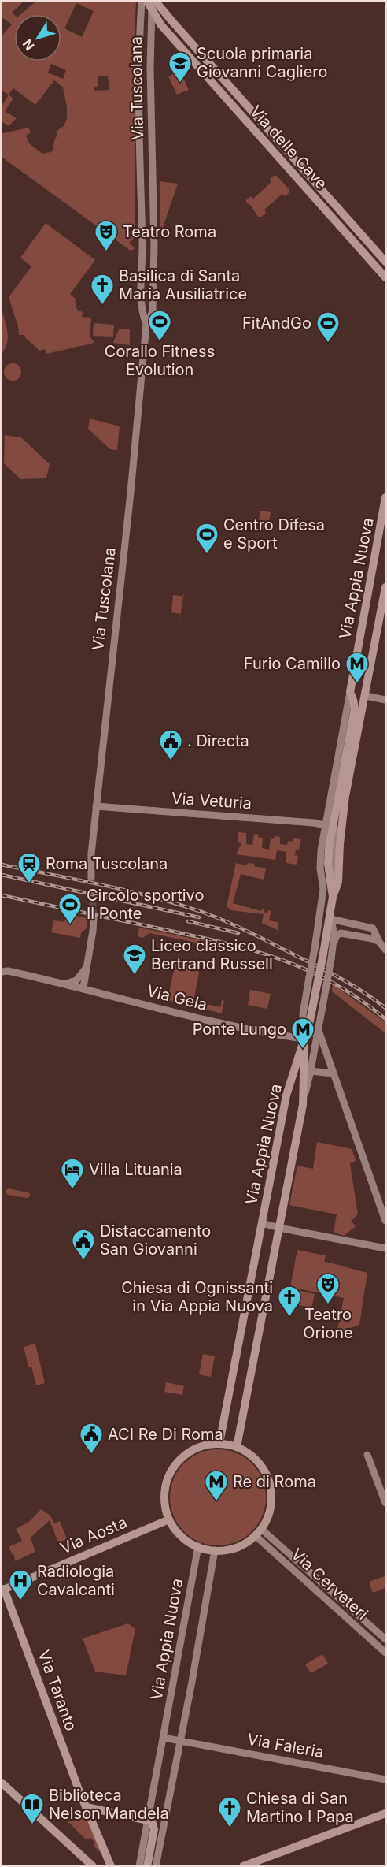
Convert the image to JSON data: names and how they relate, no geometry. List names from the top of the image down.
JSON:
{
  "streets": {
    "main road": [
      "Via Tuscolana",
      "Via delle Cave",
      "Via Appia Nuova",
      "Via Veturia",
      "Via Gela",
      "Via Aosta",
      "Via Cerveteri",
      "Via Taranto",
      "Via Faleria"
    ]
  },
  "crossings": [
    ["Via Tuscolana", "Via delle Cave"],
    ["Via Tuscolana", "Via Veturia"],
    ["Via Appia Nuova", "Via Veturia"],
    ["Via Appia Nuova", "Via Gela"],
    ["Via Appia Nuova", "Via Aosta"],
    ["Via Appia Nuova", "Via Cerveteri"],
    ["Via Appia Nuova", "Via Faleria"],
    ["Via Aosta", "Via Cerveteri"],
    ["Via Aosta", "Via Taranto"]
  ],
  "places": {
    "school or university": ["Scuola primaria Giovanni Cagliero", "Liceo classico Bertrand Russell"],
    "theatre": ["Teatro Roma", "Teatro Orione"],
    "church": ["Basilica di Santa Maria Ausiliatrice", "Chiesa di Ognissanti in Via Appia Nuova", "Chiesa di San Martino I Papa"],
    "sports": [
      "Corallo Fitness Evolution",
      "FitAndGo",
      "Centro Difesa e Sport",
      "Circolo sportivo Il Ponte"
    ],
    "metro station": ["Furio Camillo", "Ponte Lungo", "Re di Roma"],
    "public building": [". Directa", "Distaccamento San Giovanni", "ACI Re Di Roma"],
    "station": ["Roma Tuscolana"],
    "hotel": ["Villa Lituania"],
    "hospital": ["Radiologia Cavalcanti"],
    "library": ["Biblioteca Nelson Mandela"]
  },
  "north": "bottom left"
}
